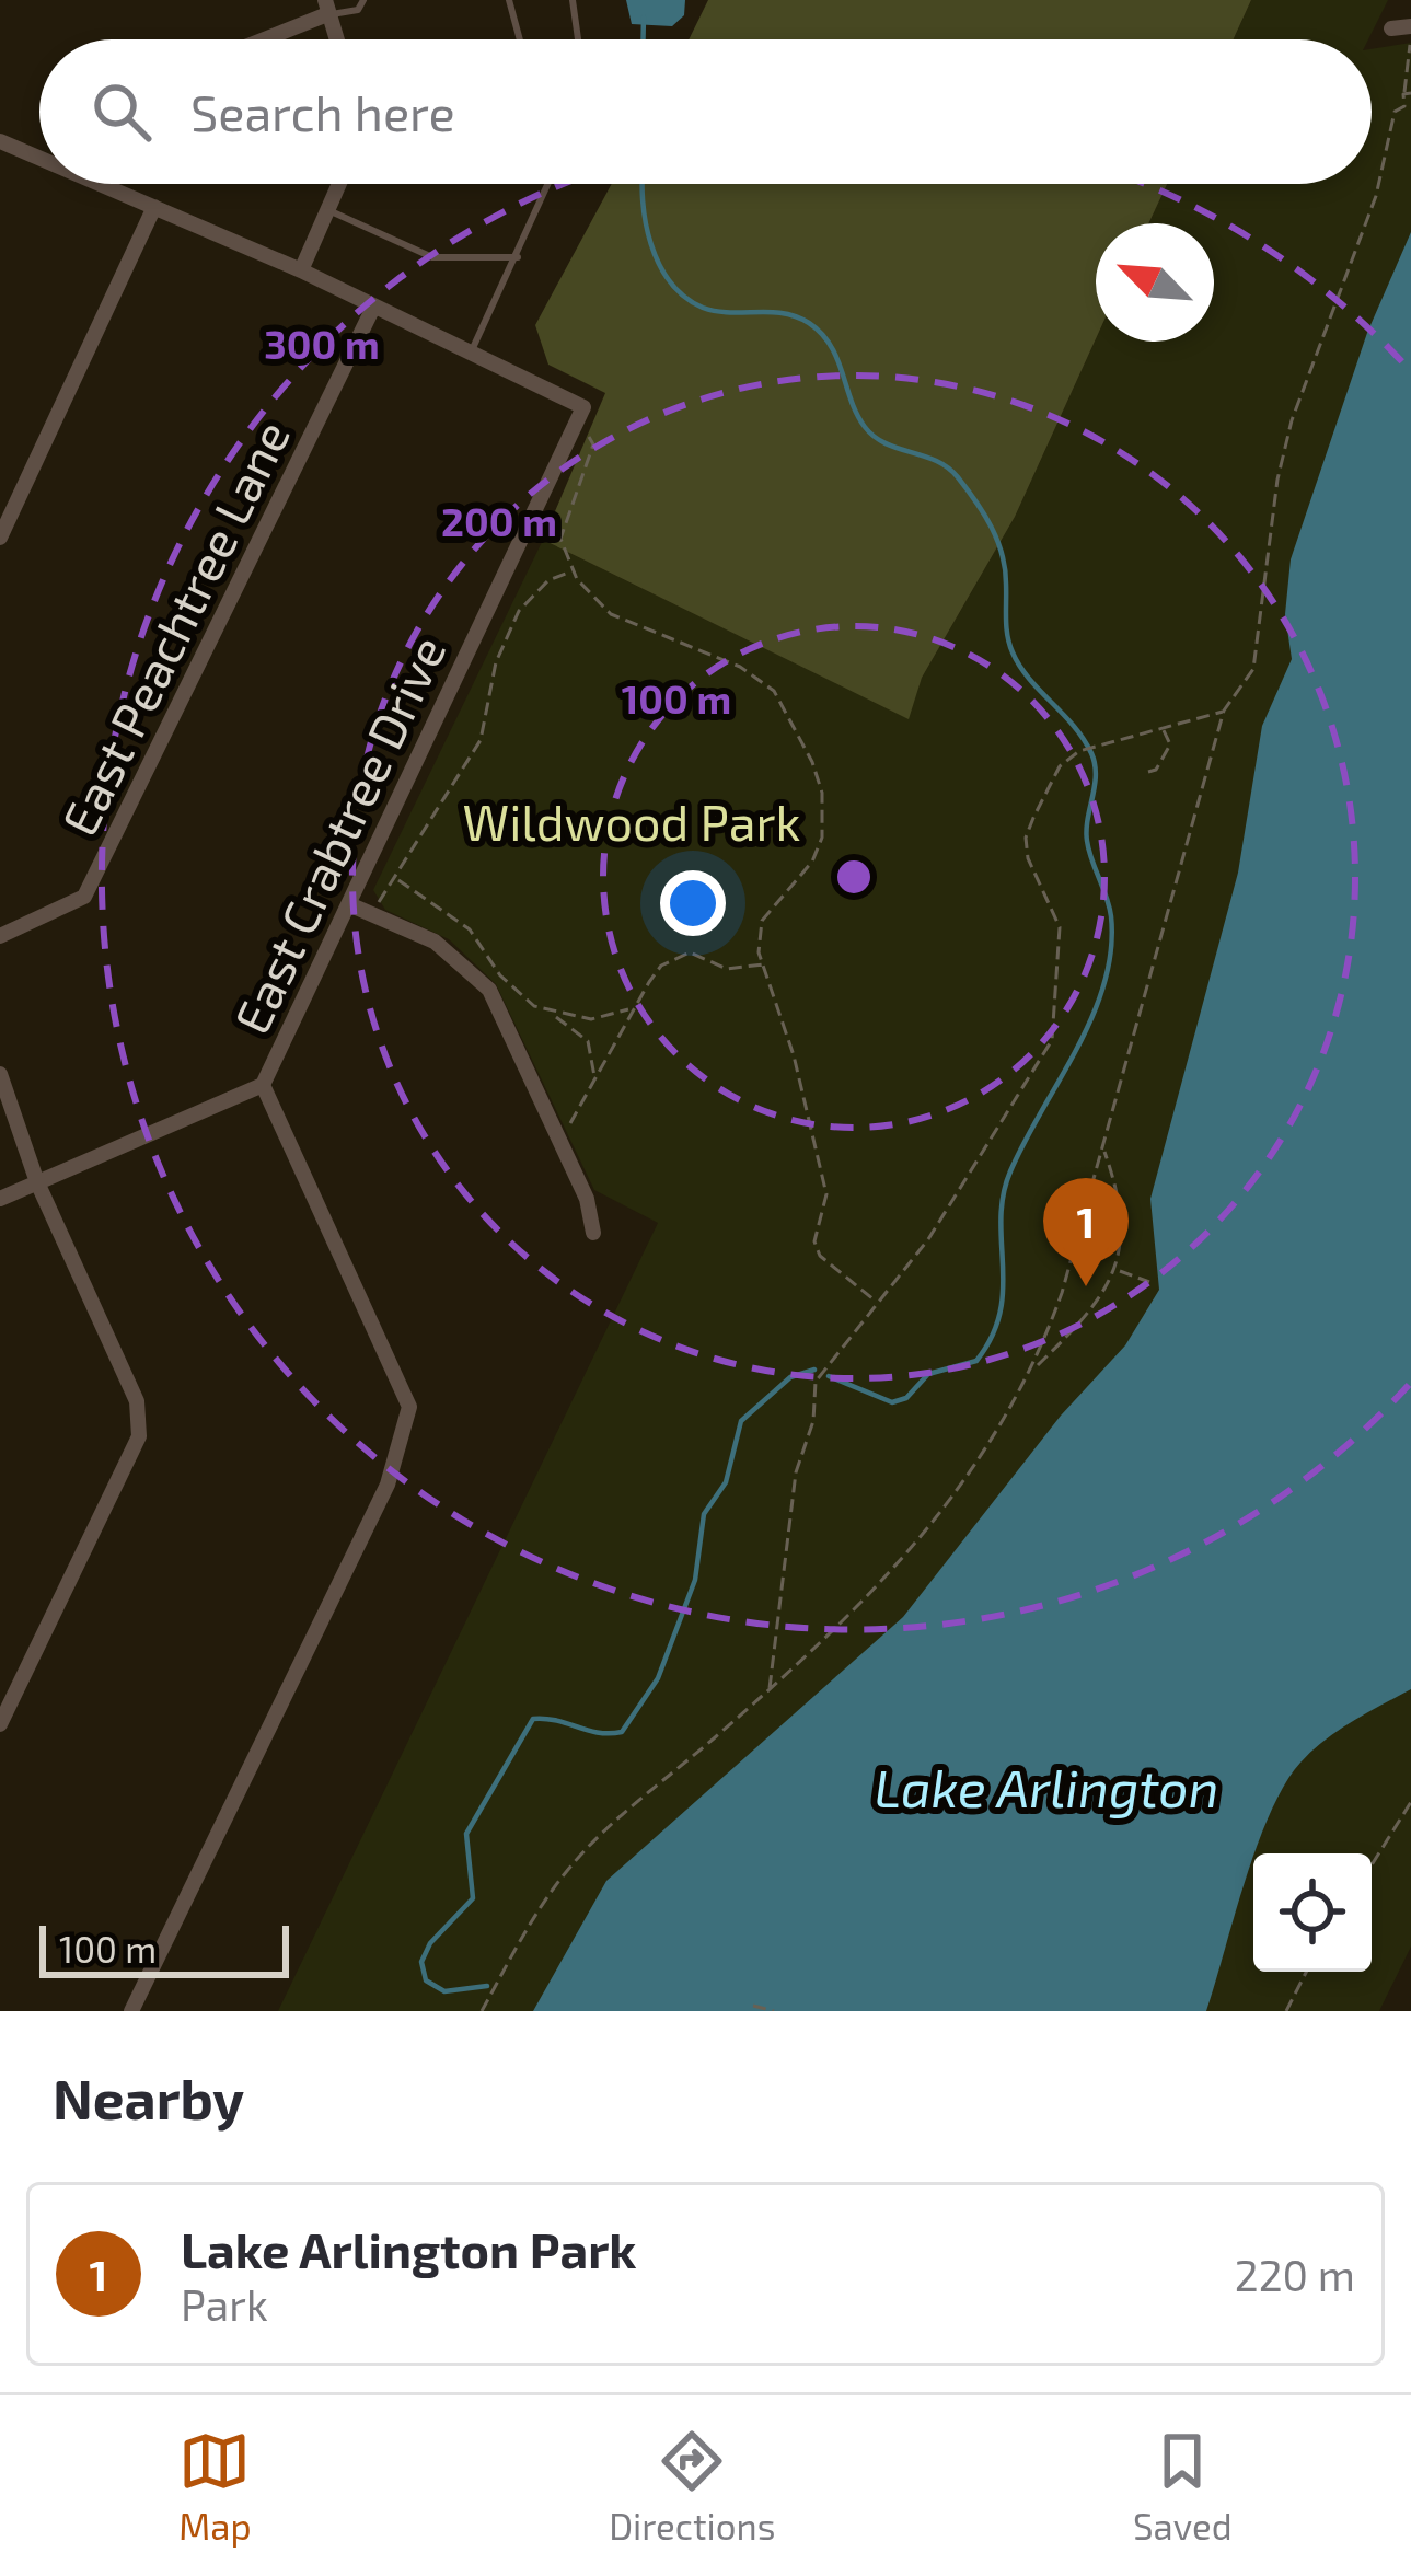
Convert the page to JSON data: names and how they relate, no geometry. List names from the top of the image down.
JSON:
{
  "streets": {
    "street": ["East Peachtree Lane", "East Crabtree Drive"]
  },
  "water": ["Lake Arlington"],
  "parks": ["Wildwood Park"],
  "scale_bar": "100 m",
  "north": "top left",
  "page": {
    "search": "Search here",
    "pins": "1",
    "scale": "100 m",
    "heading": "Nearby",
    "list": [
      {
        "mark": "1",
        "name": "Lake Arlington Park",
        "note": "Park",
        "value": "220 m"
      }
    ],
    "nav": ["Map", "Directions", "Saved"]
  },
  "rings": ["300 m", "200 m", "100 m"]
}
